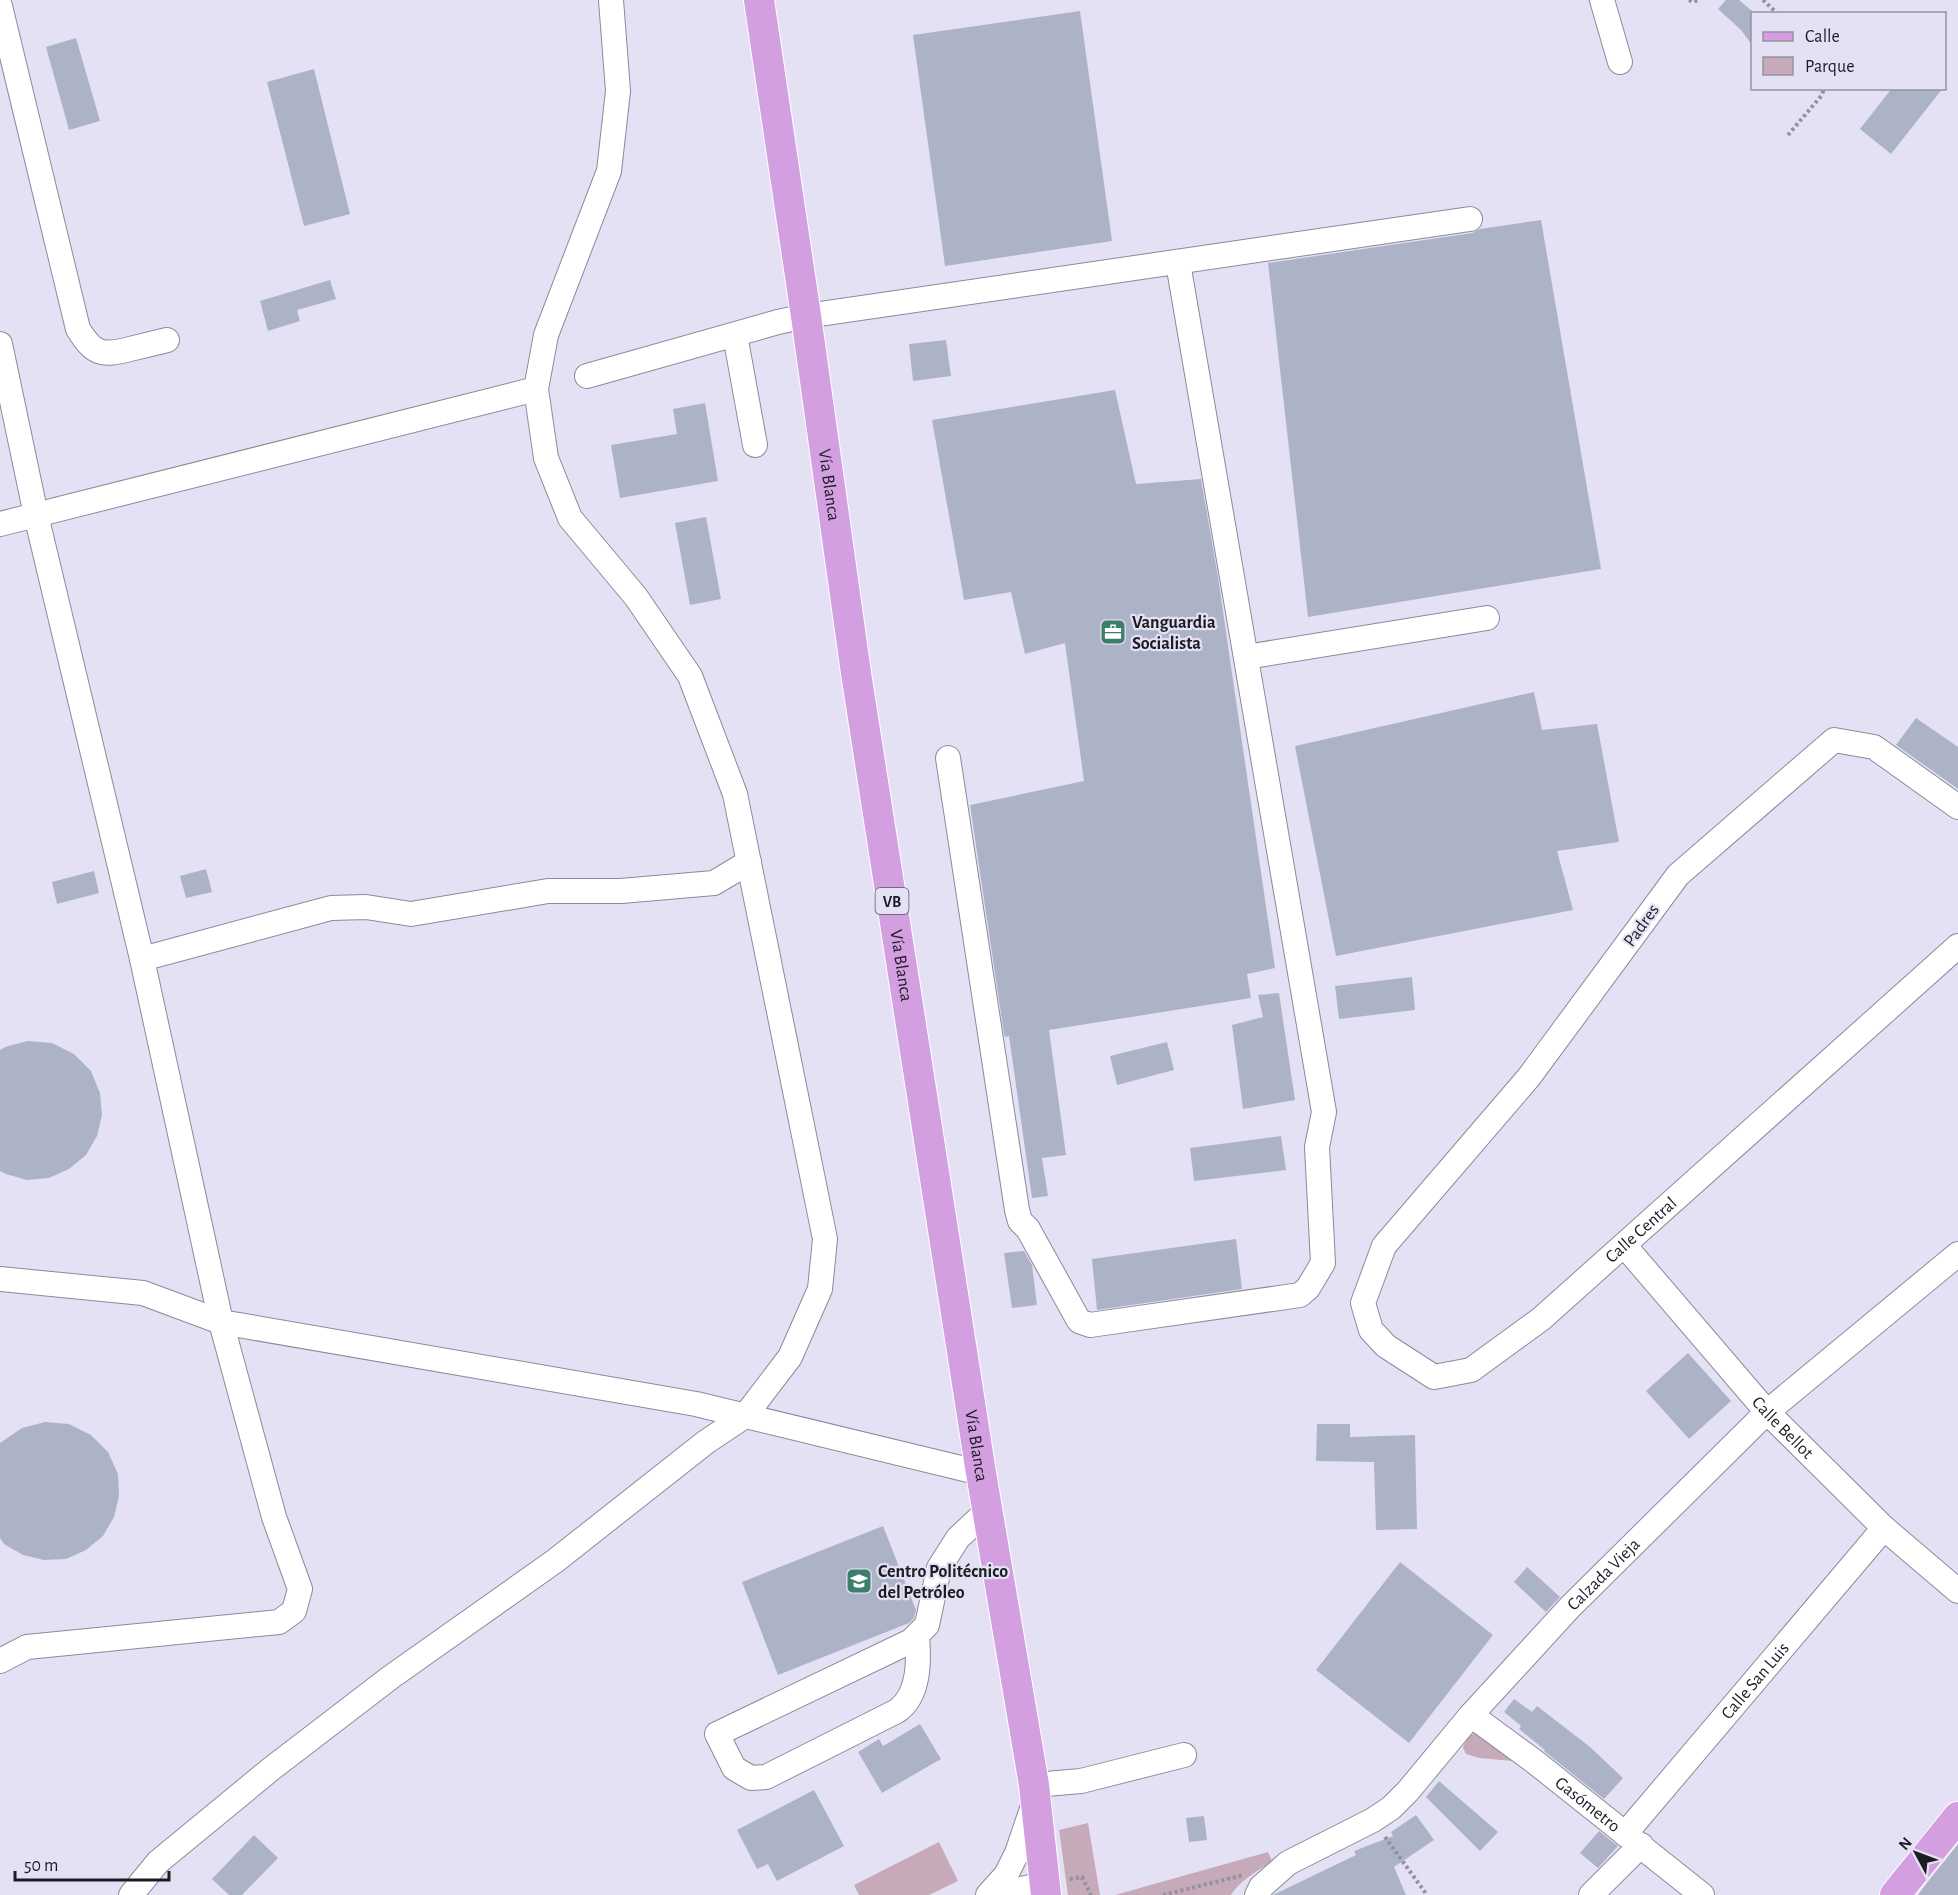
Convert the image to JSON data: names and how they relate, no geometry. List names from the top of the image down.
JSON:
{
  "streets": {
    "main road": ["Vía Blanca", "VB"],
    "street": [
      "Padres",
      "Calle Central",
      "Calle Bellot",
      "Calzada Vieja",
      "Calle San Luis",
      "Gasómetro"
    ]
  },
  "crossings": [
    ["Padres", "Calle Central"],
    ["Calle Central", "Calle Bellot"],
    ["Calle Bellot", "Calzada Vieja"],
    ["Calle Bellot", "Calle San Luis"],
    ["Calzada Vieja", "Gasómetro"],
    ["Calle San Luis", "Gasómetro"]
  ],
  "places": {
    "office": ["Vanguardia Socialista"],
    "school or university": ["Centro Politécnico del Petróleo"]
  },
  "legend": ["Calle", "Parque"],
  "scale_bar": "50 m",
  "north": "top left"
}
